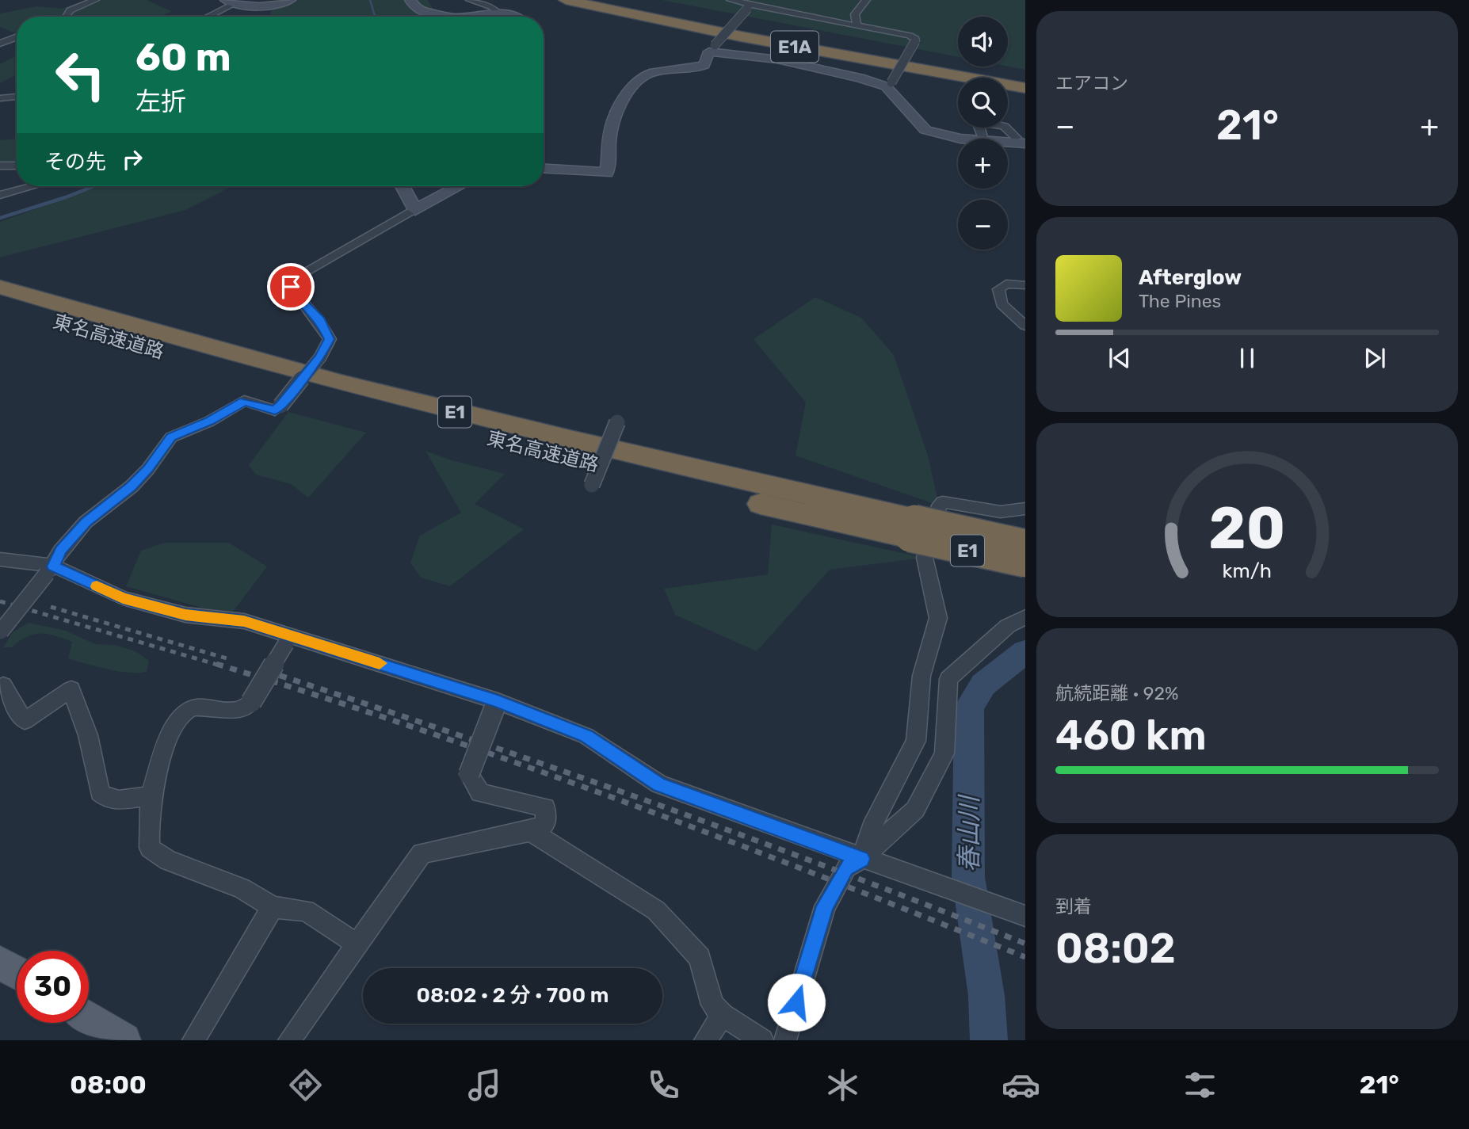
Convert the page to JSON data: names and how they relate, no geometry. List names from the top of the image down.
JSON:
{
  "streets": {
    "highway": ["E1A", "東名高速道路", "E1"]
  },
  "water": ["春山川"],
  "page": {
    "tile": [
      "エアコン",
      ["航続距離 · 92%", "460 km"],
      ["到着", "08:02"]
    ],
    "map_buttons": ["+", "−"],
    "turn": ["60 m", "左折"],
    "heat": ["−", "21°", "+"],
    "then": "その先",
    "song": ["Afterglow", "The Pines"],
    "limit": "30",
    "trip": "08:02 · 2 分 · 700 m",
    "tabs": ["08:00", "21°"],
    "gauge": ["20", "km/h"]
  }
}
